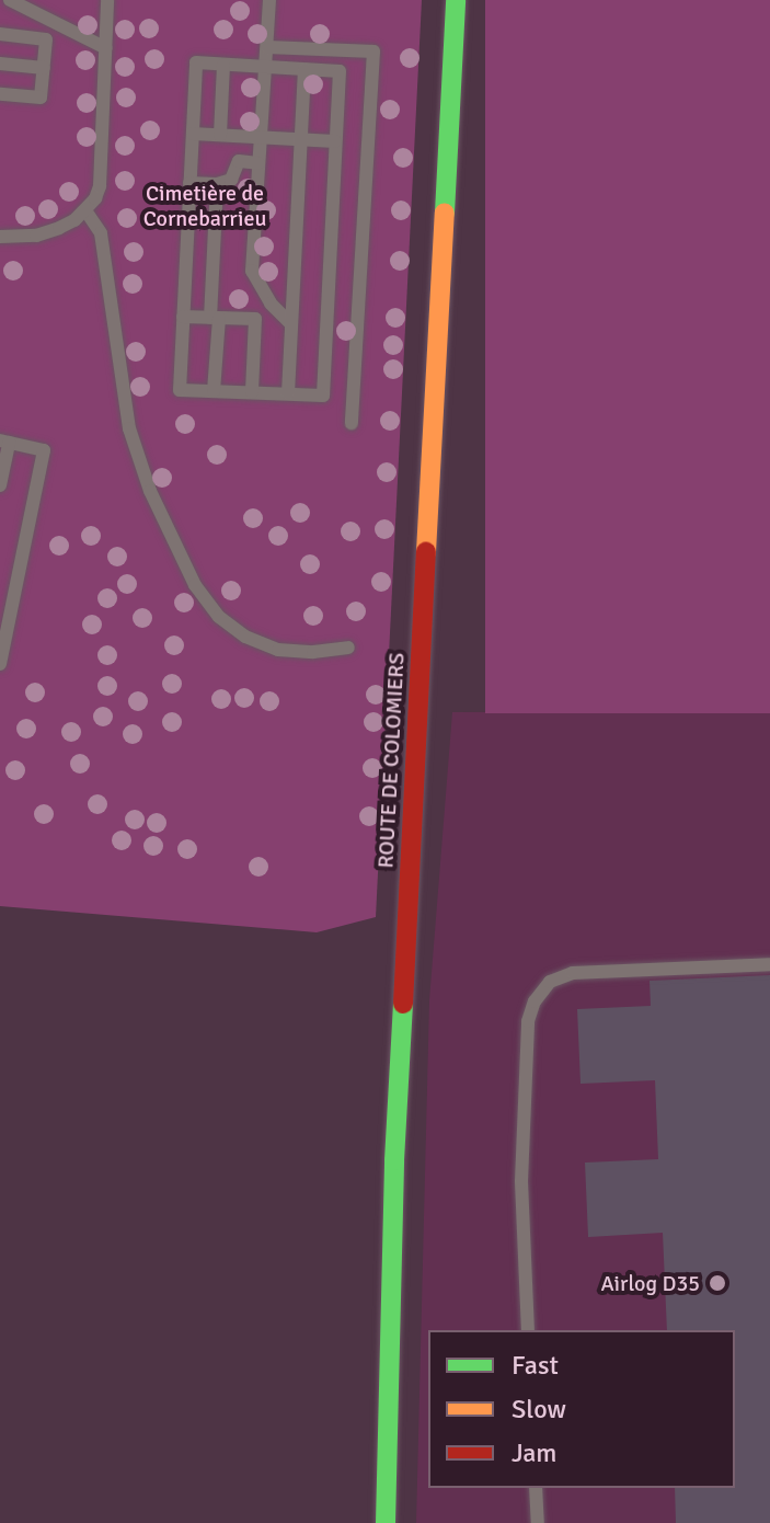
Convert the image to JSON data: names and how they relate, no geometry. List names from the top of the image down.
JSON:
{
  "streets": {
    "main road": ["ROUTE DE COLOMIERS"]
  },
  "parks": ["Cimetière de Cornebarrieu"],
  "places": ["Airlog D35"],
  "legend": ["Fast", "Slow", "Jam"]
}
